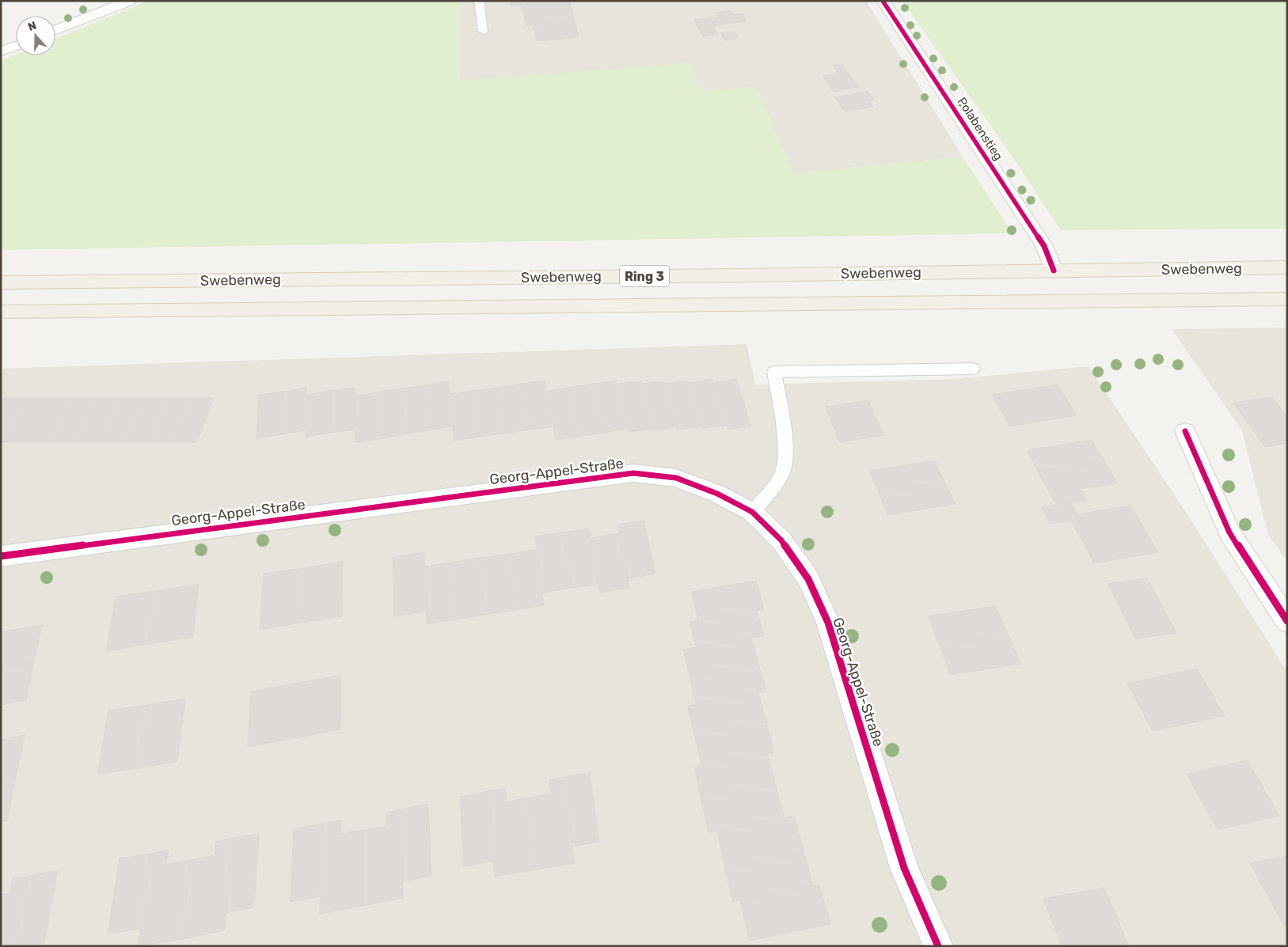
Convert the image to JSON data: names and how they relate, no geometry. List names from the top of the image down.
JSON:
{
  "streets": {
    "main road": ["Swebenweg", "Ring 3"],
    "street": ["Polabenstieg", "Georg-Appel-Straße"]
  },
  "crossings": [
    ["Polabenstieg", "Swebenweg"]
  ],
  "north": "top"
}
